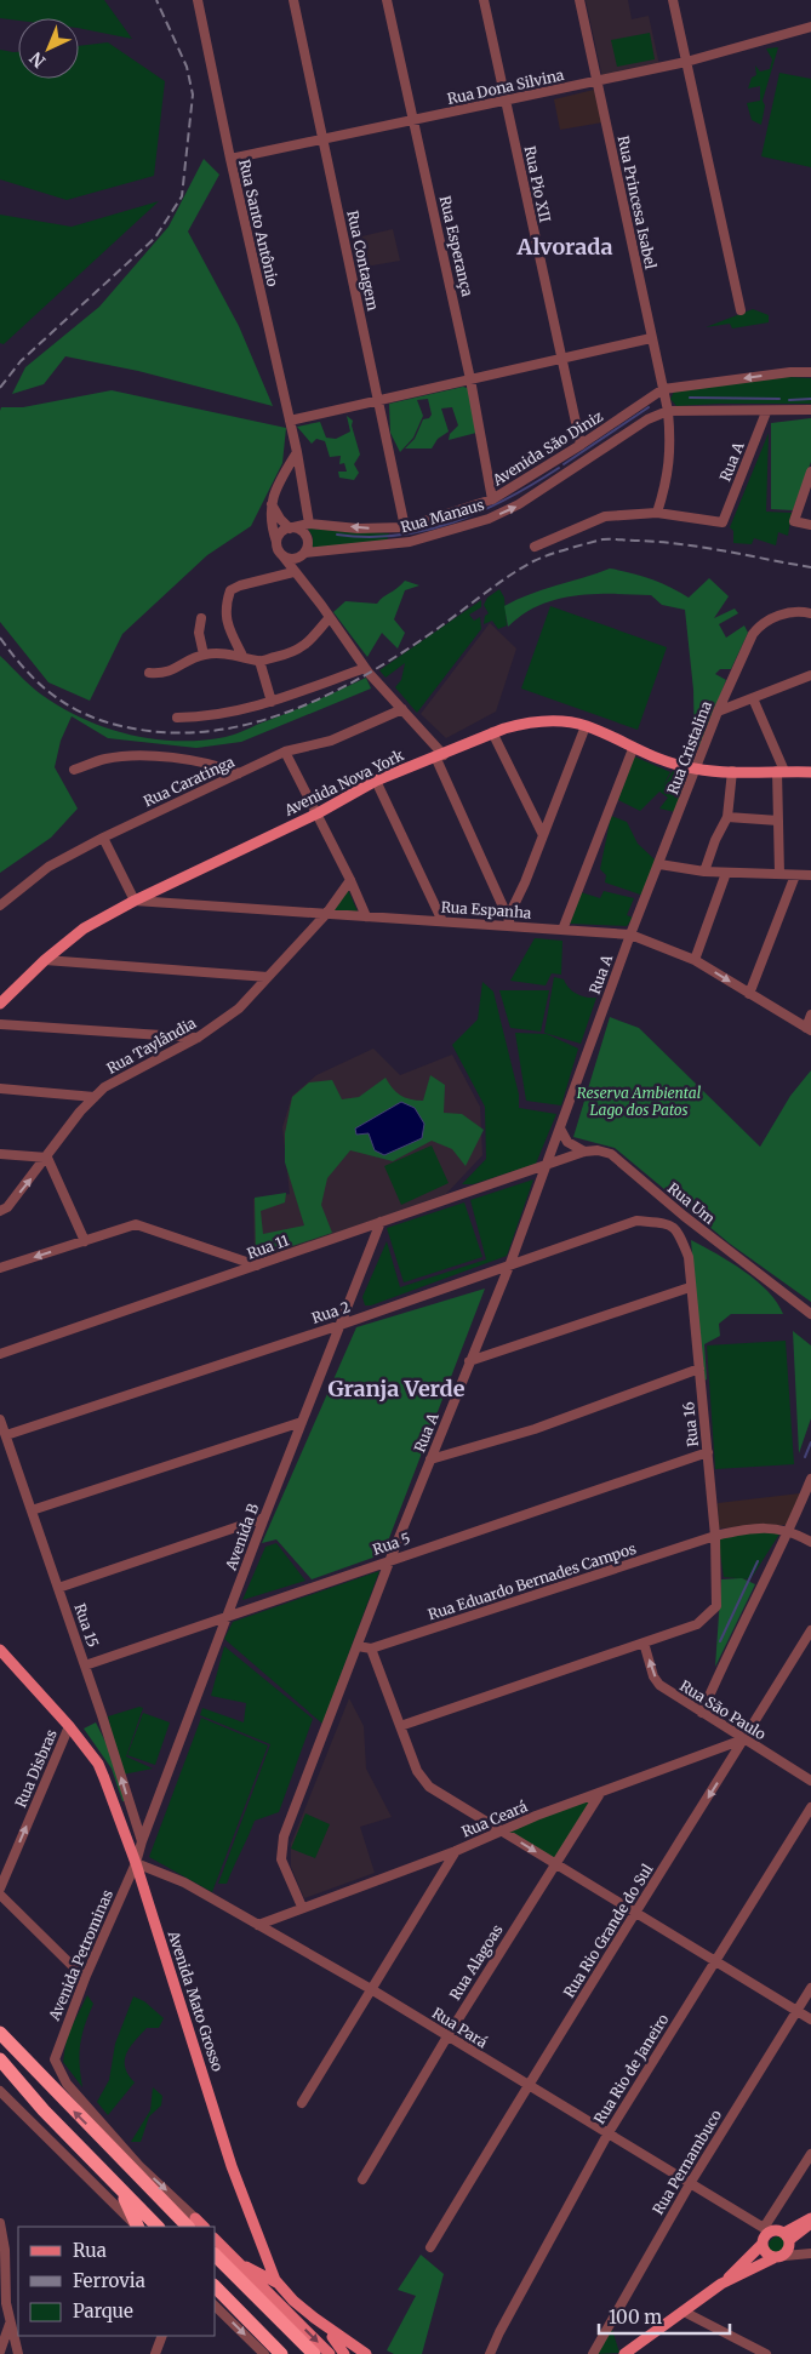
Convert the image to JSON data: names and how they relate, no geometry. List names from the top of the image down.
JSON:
{
  "streets": {
    "main road": ["Avenida Nova York", "Avenida Mato Grosso"],
    "street": [
      "Rua Dona Silvina",
      "Rua Pio XII",
      "Rua Princesa Isabel",
      "Rua Santo Antônio",
      "Rua Esperança",
      "Rua Contagem",
      "Avenida São Diniz",
      "Rua A",
      "Rua Manaus",
      "Rua Cristalina",
      "Rua Caratinga",
      "Rua Espanha",
      "Rua Taylândia",
      "Rua Um",
      "Rua 11",
      "Rua 2",
      "Rua 16",
      "Avenida B",
      "Rua 5",
      "Rua Eduardo Bernades Campos",
      "Rua 15",
      "Rua São Paulo",
      "Rua Disbras",
      "Rua Ceará",
      "Rua Rio Grande do Sul",
      "Avenida Petrominas",
      "Rua Alagoas",
      "Rua Pará",
      "Rua Rio de Janeiro",
      "Rua Pernambuco"
    ]
  },
  "crossings": [
    ["Rua Dona Silvina", "Rua Pio XII"],
    ["Rua Dona Silvina", "Rua Princesa Isabel"],
    ["Rua Dona Silvina", "Rua Santo Antônio"],
    ["Rua Dona Silvina", "Rua Esperança"],
    ["Rua Dona Silvina", "Rua Contagem"],
    ["Rua Pio XII", "Avenida São Diniz"],
    ["Rua Princesa Isabel", "Avenida São Diniz"],
    ["Rua Princesa Isabel", "Rua A"],
    ["Rua Princesa Isabel", "Rua Manaus"],
    ["Rua Santo Antônio", "Avenida São Diniz"],
    ["Rua Esperança", "Avenida São Diniz"],
    ["Rua Contagem", "Avenida São Diniz"],
    ["Avenida São Diniz", "Rua Manaus"],
    ["Rua A", "Rua Manaus"],
    ["Rua A", "Rua Cristalina"],
    ["Rua A", "Rua Espanha"],
    ["Rua A", "Rua 11"],
    ["Rua A", "Rua 2"],
    ["Rua A", "Rua 5"],
    ["Rua A", "Rua Eduardo Bernades Campos"],
    ["Rua A", "Rua Ceará"],
    ["Rua Cristalina", "Avenida Nova York"],
    ["Rua Cristalina", "Rua Espanha"],
    ["Avenida Nova York", "Rua Espanha"],
    ["Rua Espanha", "Rua Taylândia"],
    ["Rua 11", "Avenida B"],
    ["Rua 2", "Rua 16"],
    ["Rua 2", "Avenida B"],
    ["Rua 2", "Rua 15"],
    ["Rua 16", "Rua 5"],
    ["Rua 16", "Rua Eduardo Bernades Campos"],
    ["Rua 16", "Rua São Paulo"],
    ["Avenida B", "Rua 5"],
    ["Avenida B", "Rua 15"],
    ["Avenida B", "Avenida Petrominas"],
    ["Avenida B", "Avenida Mato Grosso"],
    ["Avenida B", "Rua Pará"],
    ["Rua 5", "Rua 15"],
    ["Rua São Paulo", "Rua Ceará"],
    ["Rua São Paulo", "Rua Rio Grande do Sul"],
    ["Rua Disbras", "Avenida Mato Grosso"],
    ["Rua Ceará", "Rua Rio Grande do Sul"],
    ["Rua Ceará", "Rua Alagoas"],
    ["Rua Ceará", "Rua Pará"],
    ["Rua Rio Grande do Sul", "Rua Pará"],
    ["Avenida Petrominas", "Avenida Mato Grosso"],
    ["Avenida Petrominas", "Rua Pará"],
    ["Rua Alagoas", "Rua Pará"],
    ["Avenida Mato Grosso", "Rua Pará"],
    ["Rua Pará", "Rua Rio de Janeiro"],
    ["Rua Pará", "Rua Pernambuco"]
  ],
  "one_way": [
    "Avenida São Diniz",
    "Rua 15",
    "Rua São Paulo",
    "Rua Disbras"
  ],
  "districts": ["Alvorada", "Granja Verde"],
  "parks": ["Reserva Ambiental Lago dos Patos"],
  "legend": ["Rua", "Ferrovia", "Parque"],
  "scale_bar": "100 m",
  "north": "bottom left"
}
